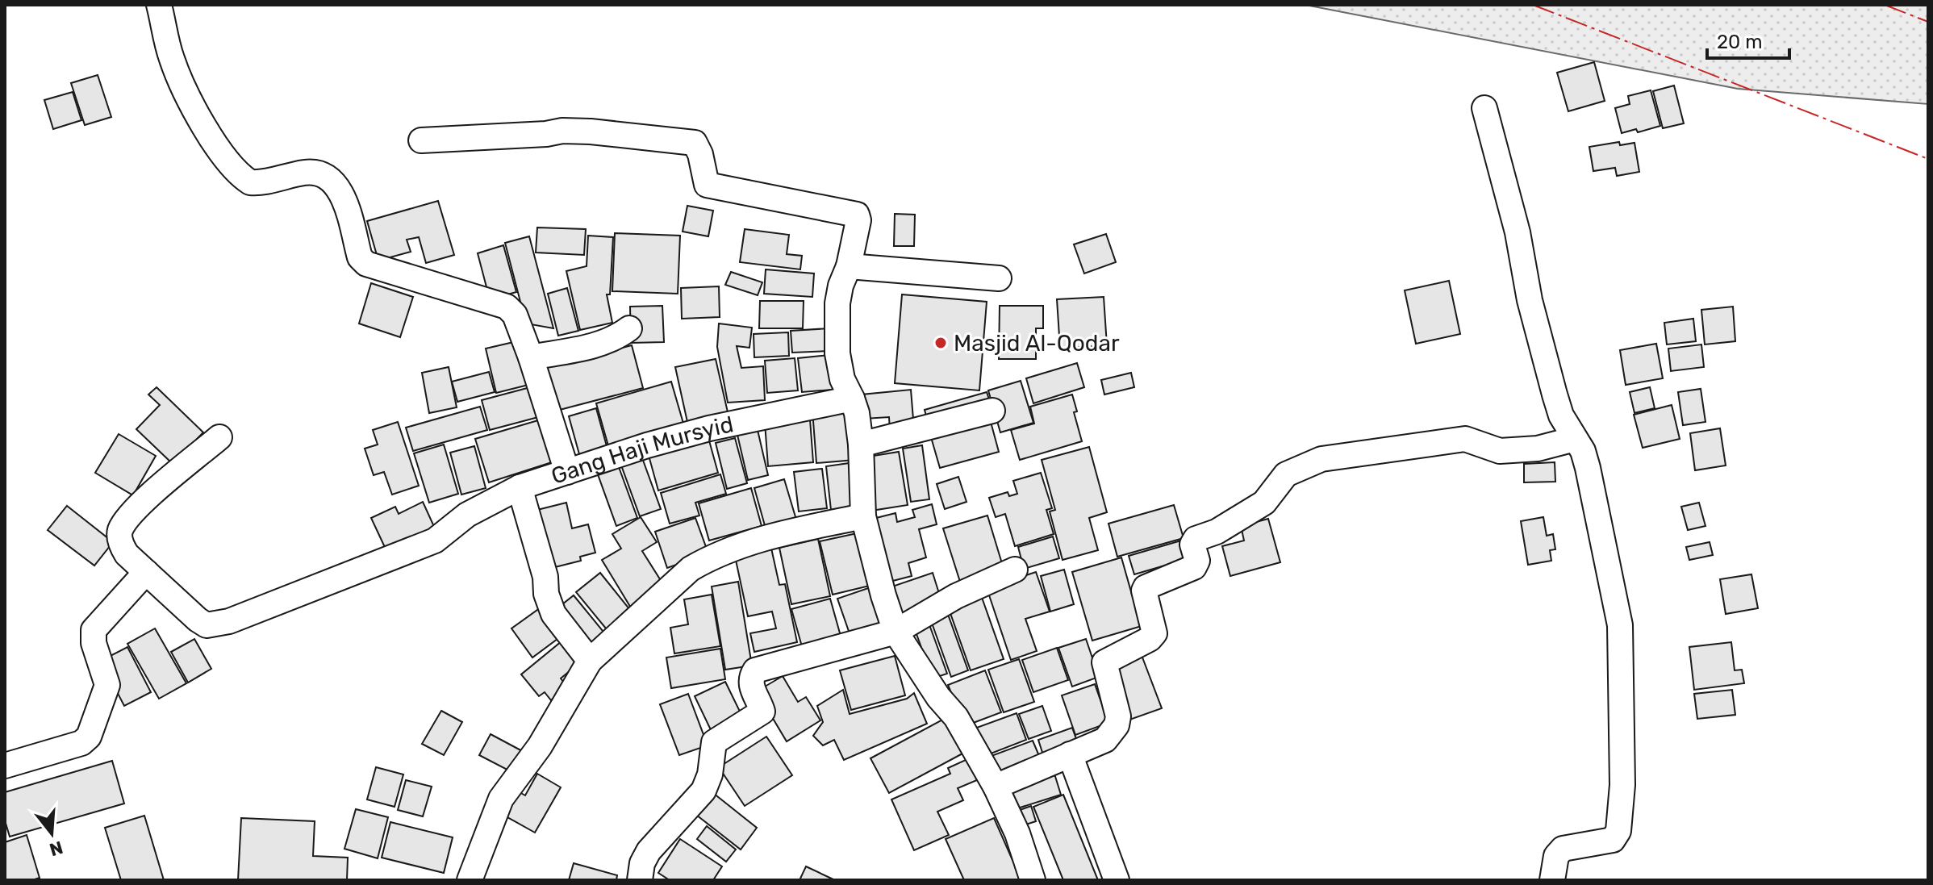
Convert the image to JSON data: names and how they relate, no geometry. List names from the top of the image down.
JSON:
{
  "streets": {
    "street": ["Gang Haji Mursyid"]
  },
  "places": ["Masjid Al-Qodar"],
  "scale_bar": "20 m",
  "north": "bottom"
}
